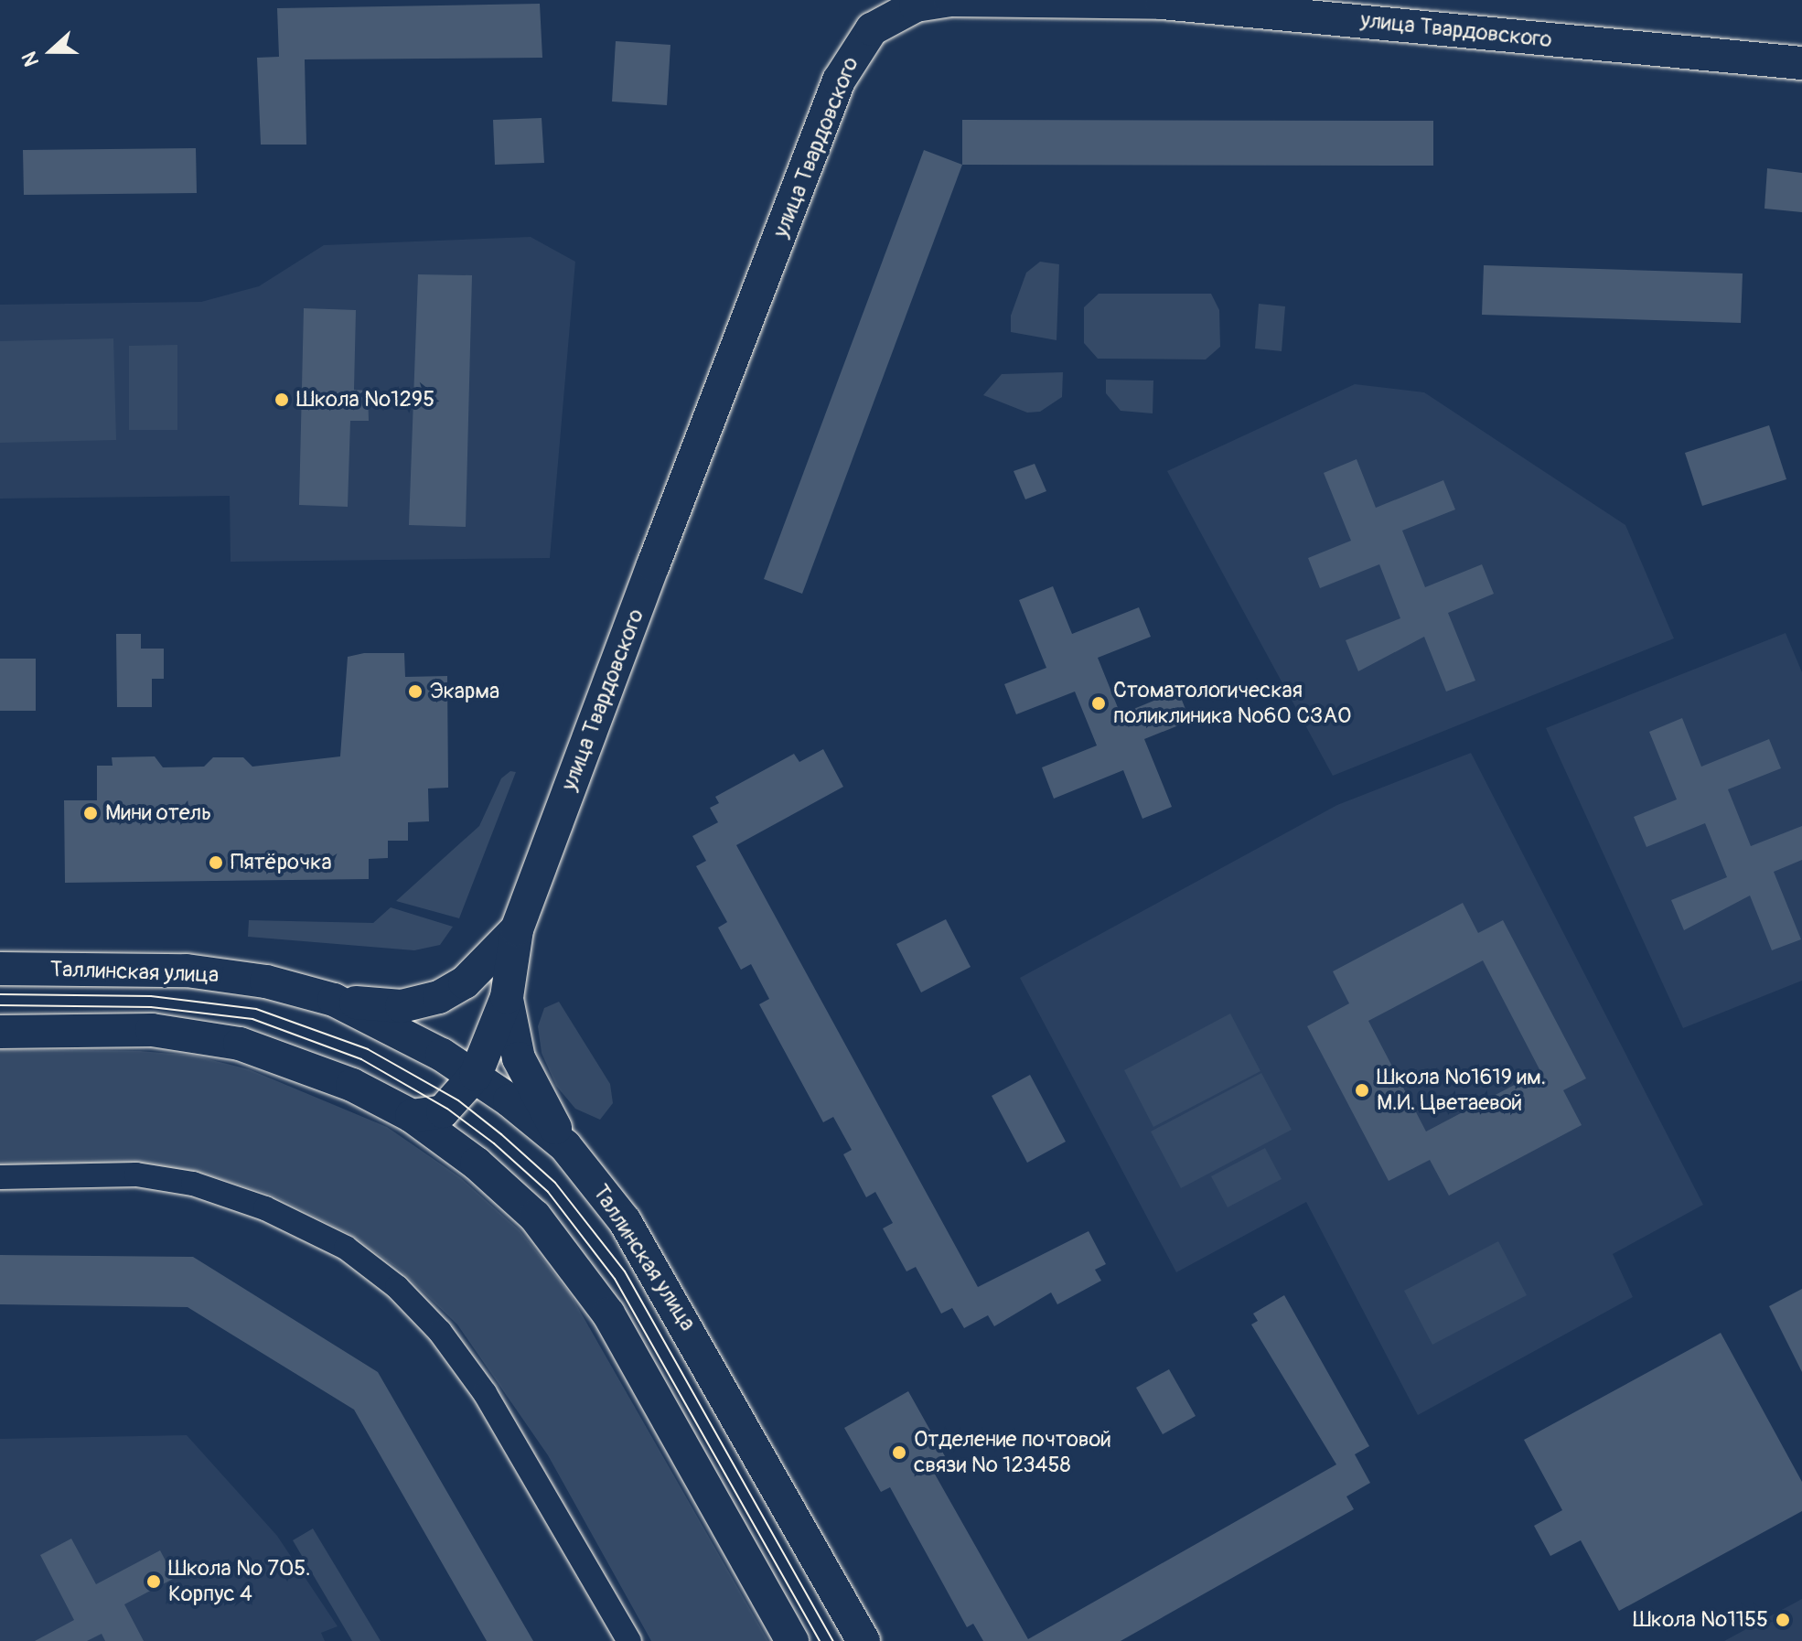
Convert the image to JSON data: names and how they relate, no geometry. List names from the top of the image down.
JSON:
{
  "streets": {
    "main road": ["улица Твардовского", "Таллинская улица"]
  },
  "crossings": [
    ["улица Твардовского", "Таллинская улица"]
  ],
  "places": [
    "Школа №1295",
    "Экарма",
    "Стоматологическая поликлиника №60 СЗАО",
    "Мини отель",
    "Пятёрочка",
    "Школа №1619 им. М.И. Цветаевой",
    "Отделение почтовой связи № 123458",
    "Школа № 705. Корпус 4",
    "Школа №1155"
  ],
  "north": "left"
}
